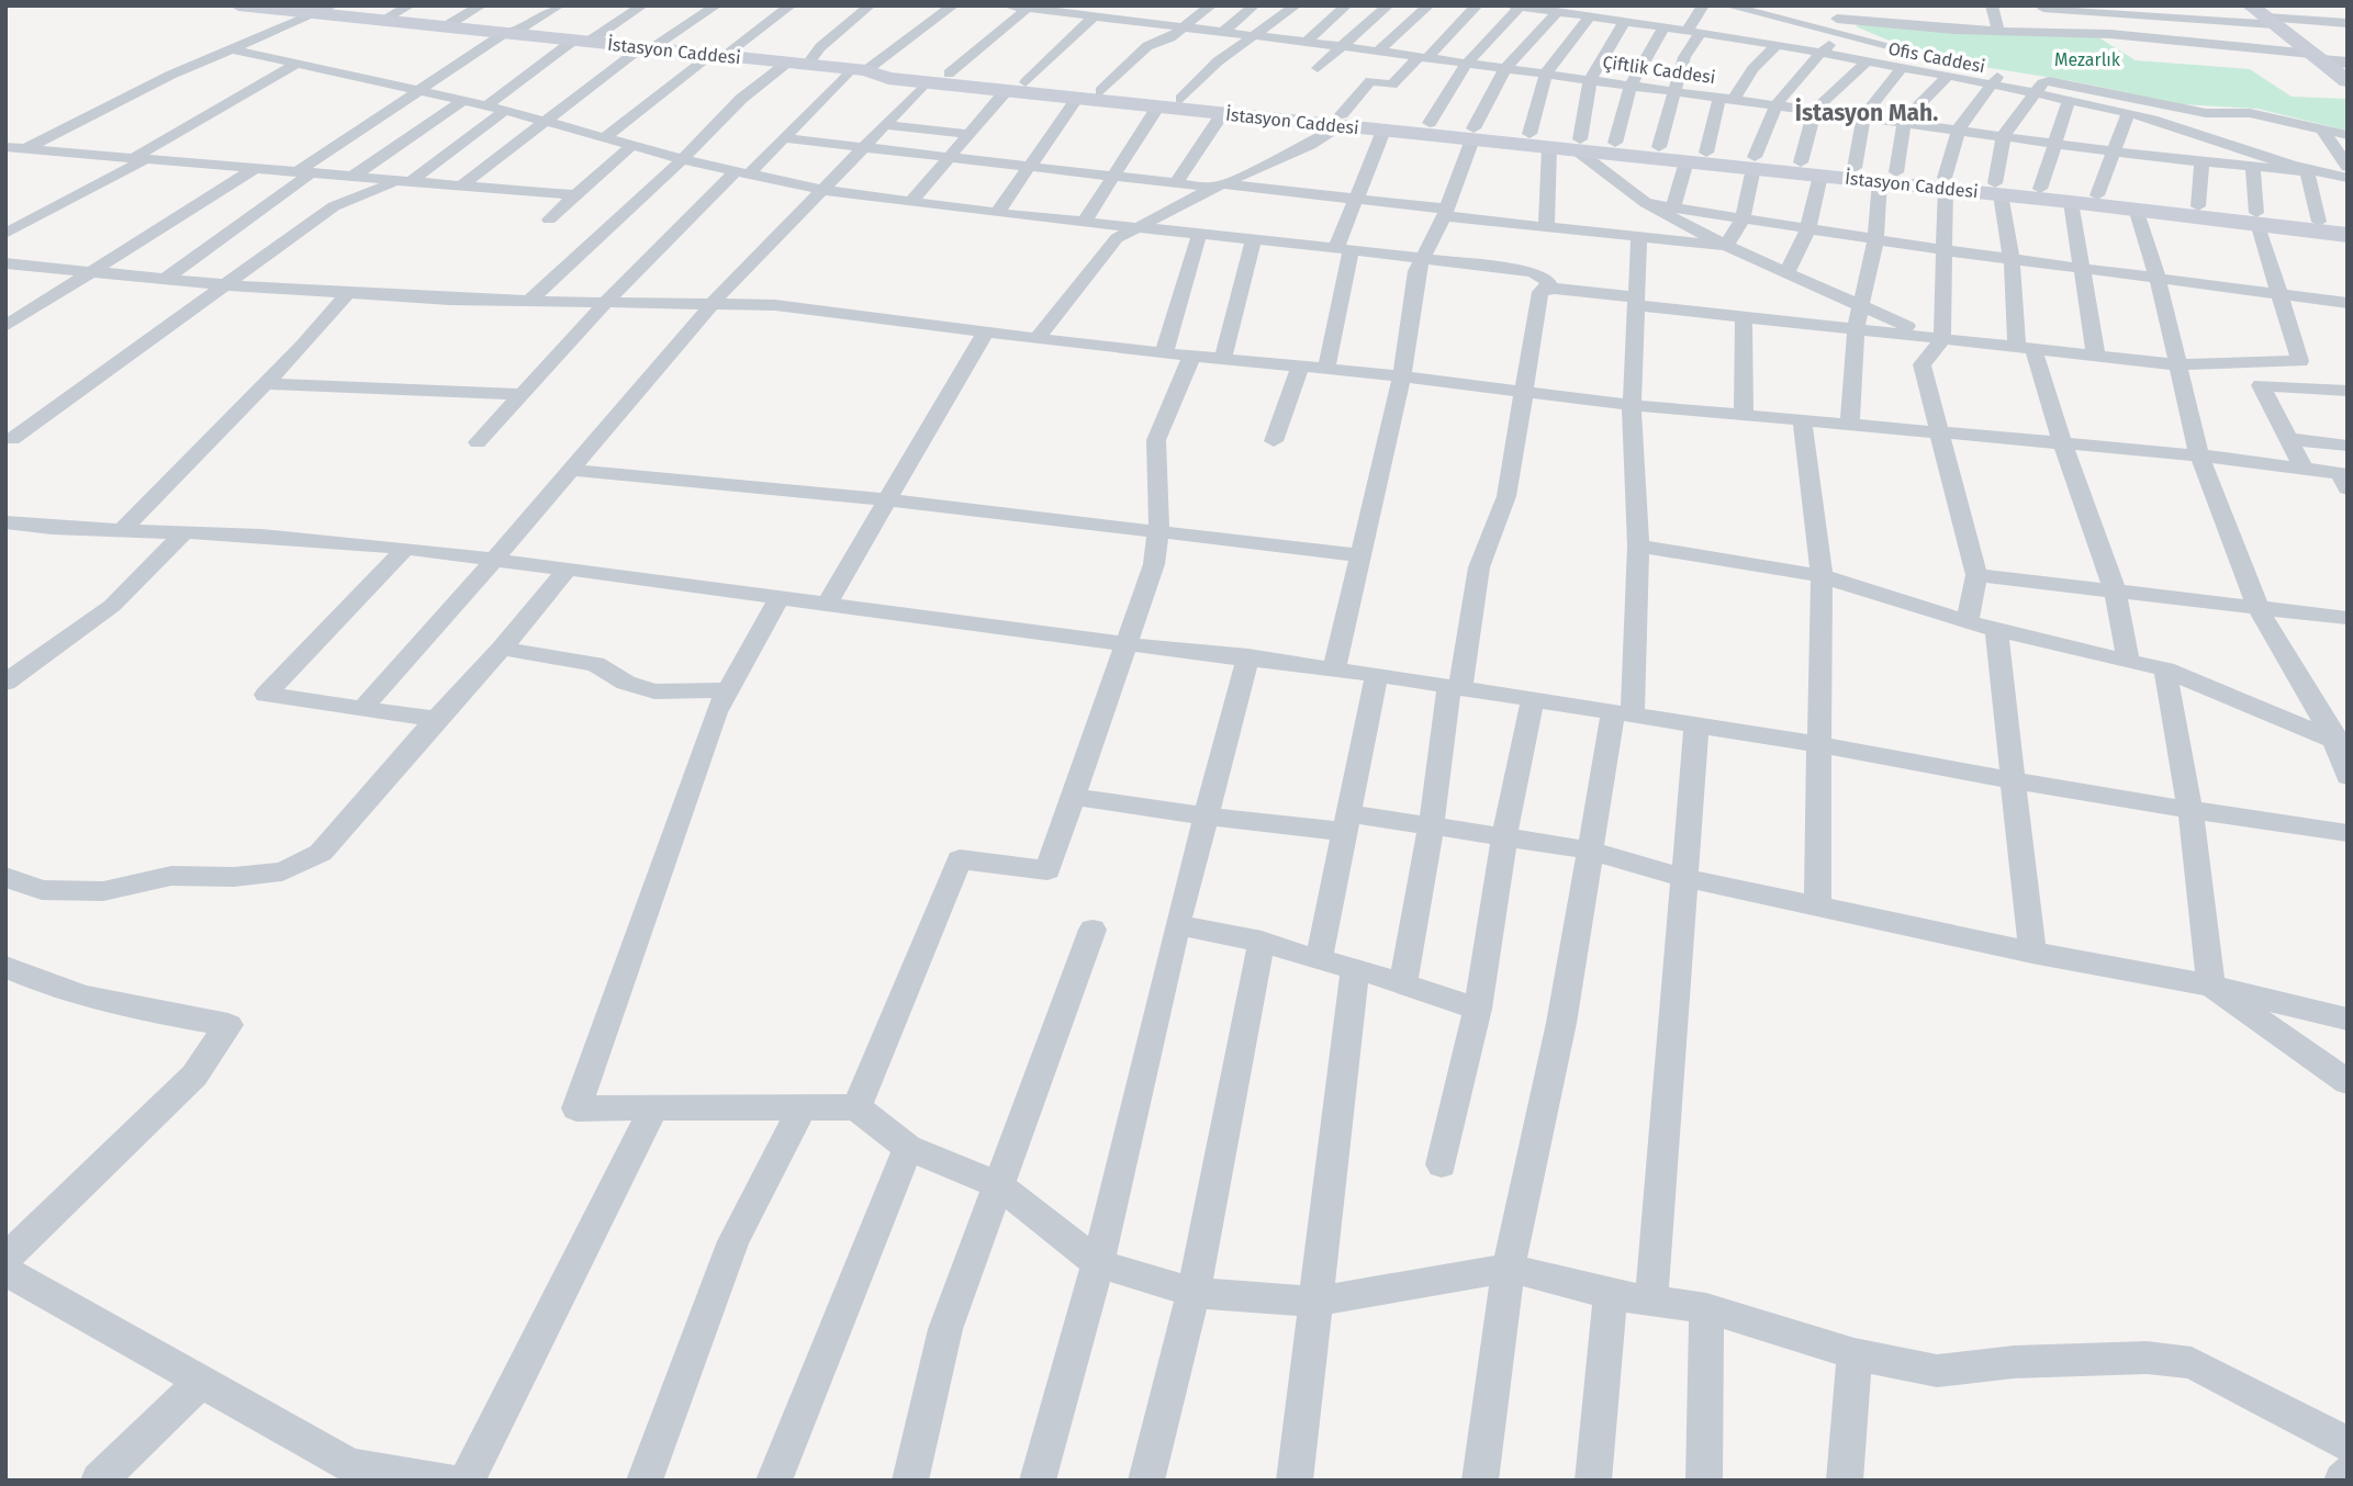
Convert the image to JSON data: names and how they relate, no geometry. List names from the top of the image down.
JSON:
{
  "streets": {
    "main road": ["İstasyon Caddesi"],
    "street": ["Ofis Caddesi", "Çiftlik Caddesi"]
  },
  "crossings": [
    ["Ofis Caddesi", "Çiftlik Caddesi"]
  ],
  "districts": ["İstasyon Mah."],
  "parks": ["Mezarlık"]
}
